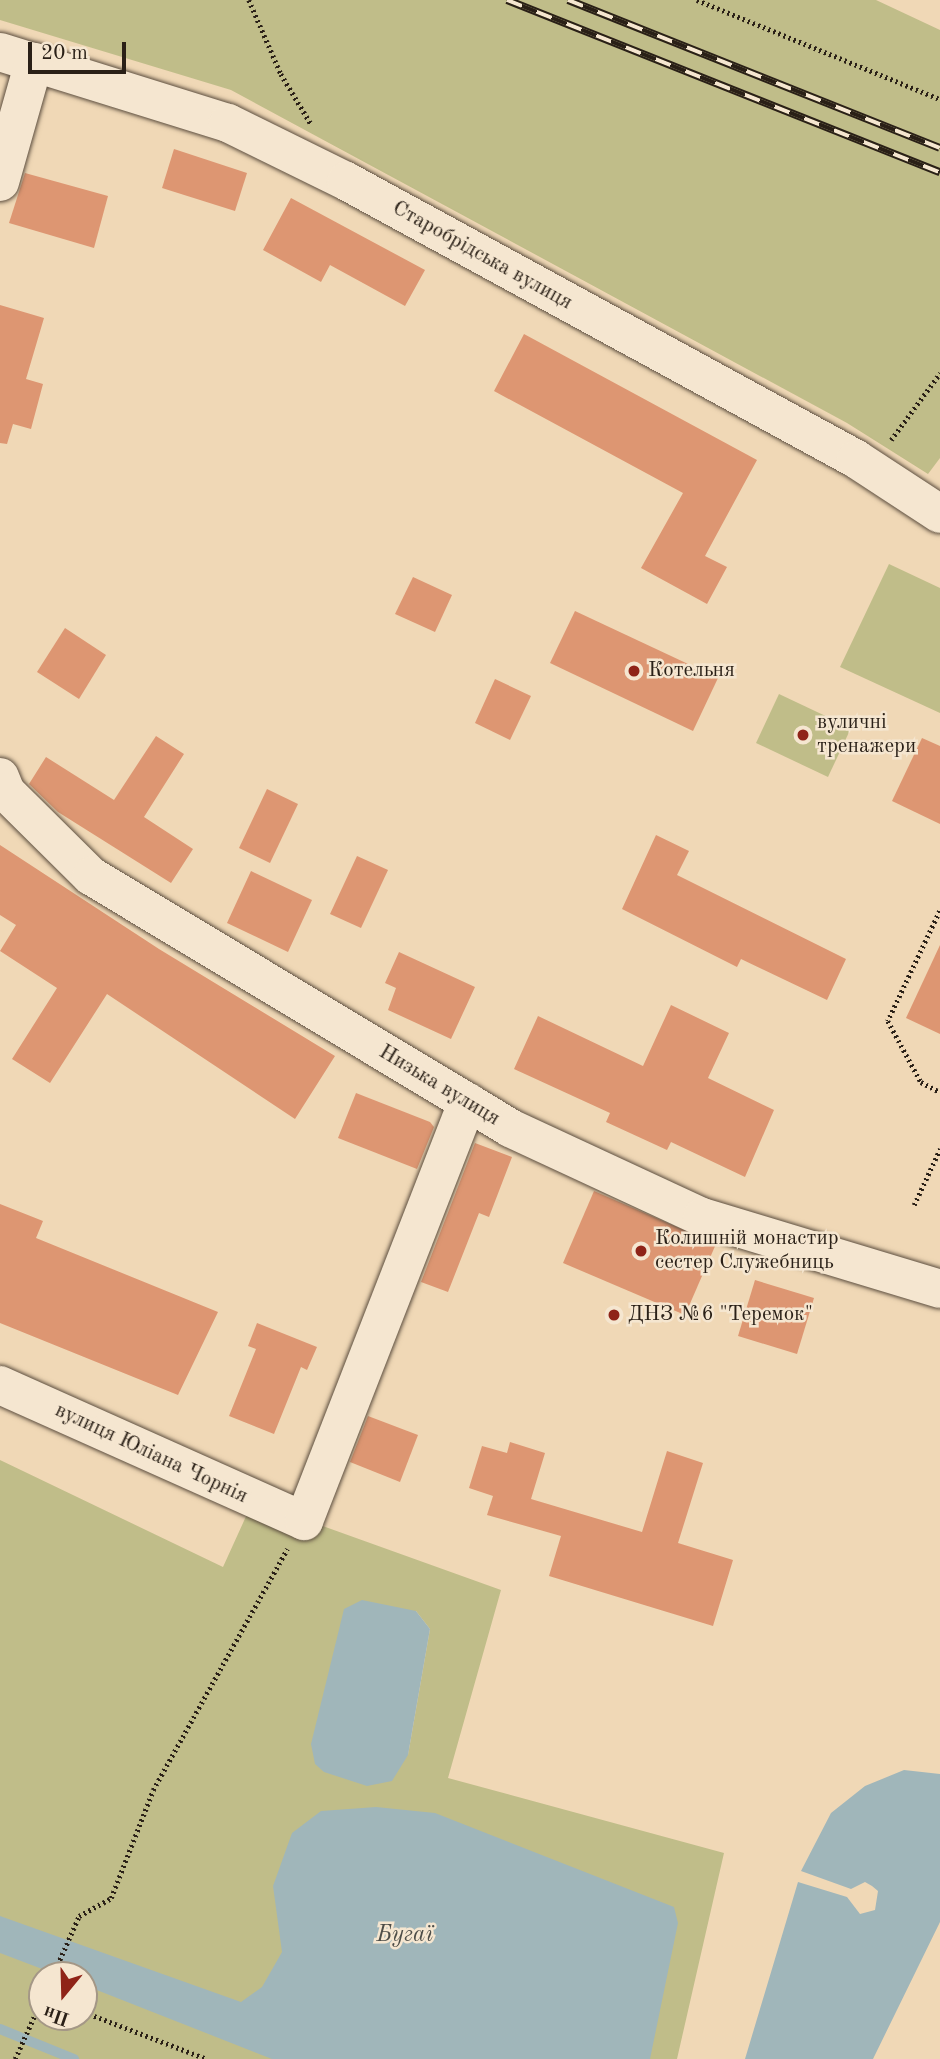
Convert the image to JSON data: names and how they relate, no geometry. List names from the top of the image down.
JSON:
{
  "streets": {
    "street": ["Старобрідська вулиця", "Низька вулиця", "вулиця Юліана Чорнія"]
  },
  "water": ["Бугаї"],
  "places": [
    "Котельня",
    "вуличні тренажери",
    "Колишній монастир сестер Служебниць",
    "ДНЗ №6 \"Теремок\""
  ],
  "scale_bar": "20 m",
  "north": "bottom"
}
